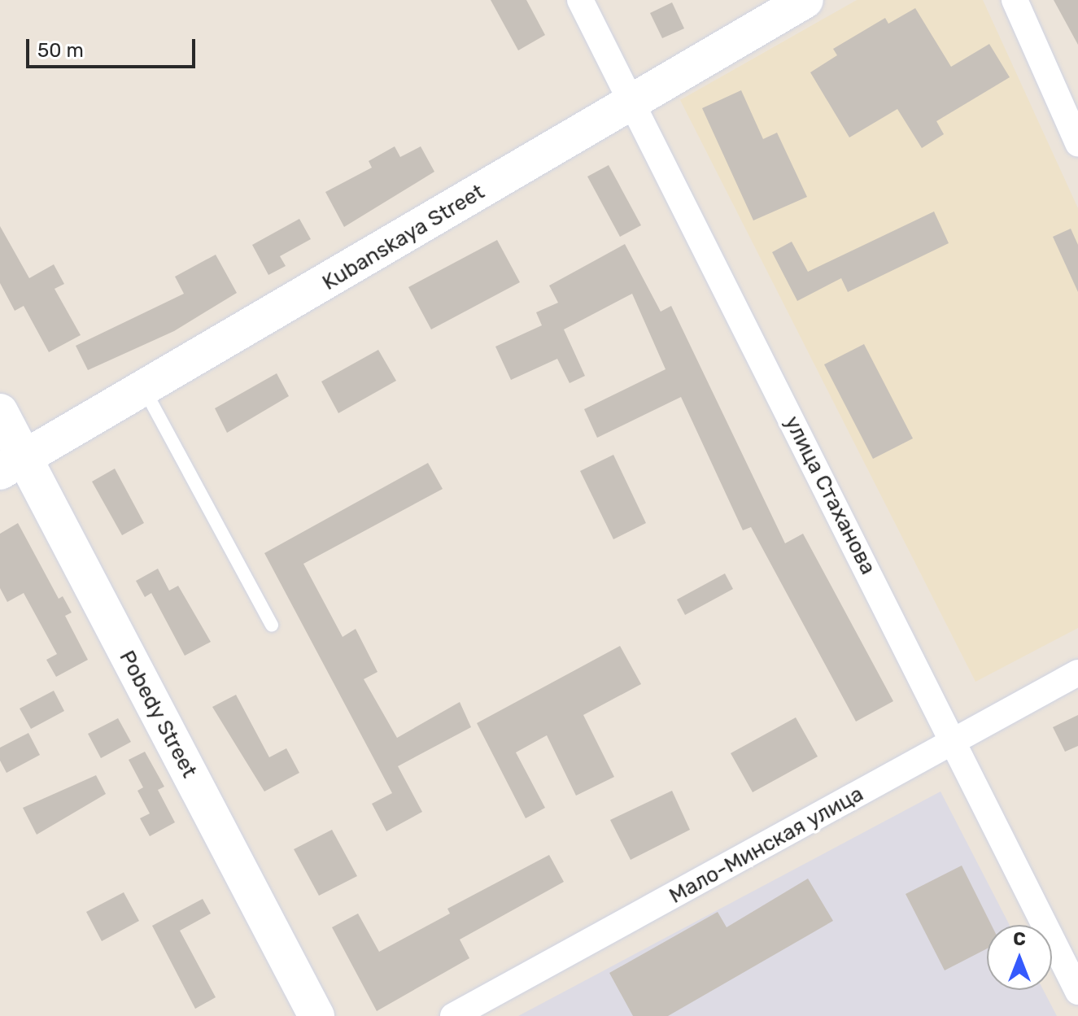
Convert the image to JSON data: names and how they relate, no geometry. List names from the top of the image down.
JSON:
{
  "streets": {
    "street": [
      "Kubanskaya Street",
      "улица Стаханова",
      "Pobedy Street",
      "Мало-Минская улица"
    ]
  },
  "crossings": [
    ["Kubanskaya Street", "улица Стаханова"],
    ["Kubanskaya Street", "Pobedy Street"],
    ["улица Стаханова", "Мало-Минская улица"]
  ],
  "scale_bar": "50 m",
  "north": "top"
}
